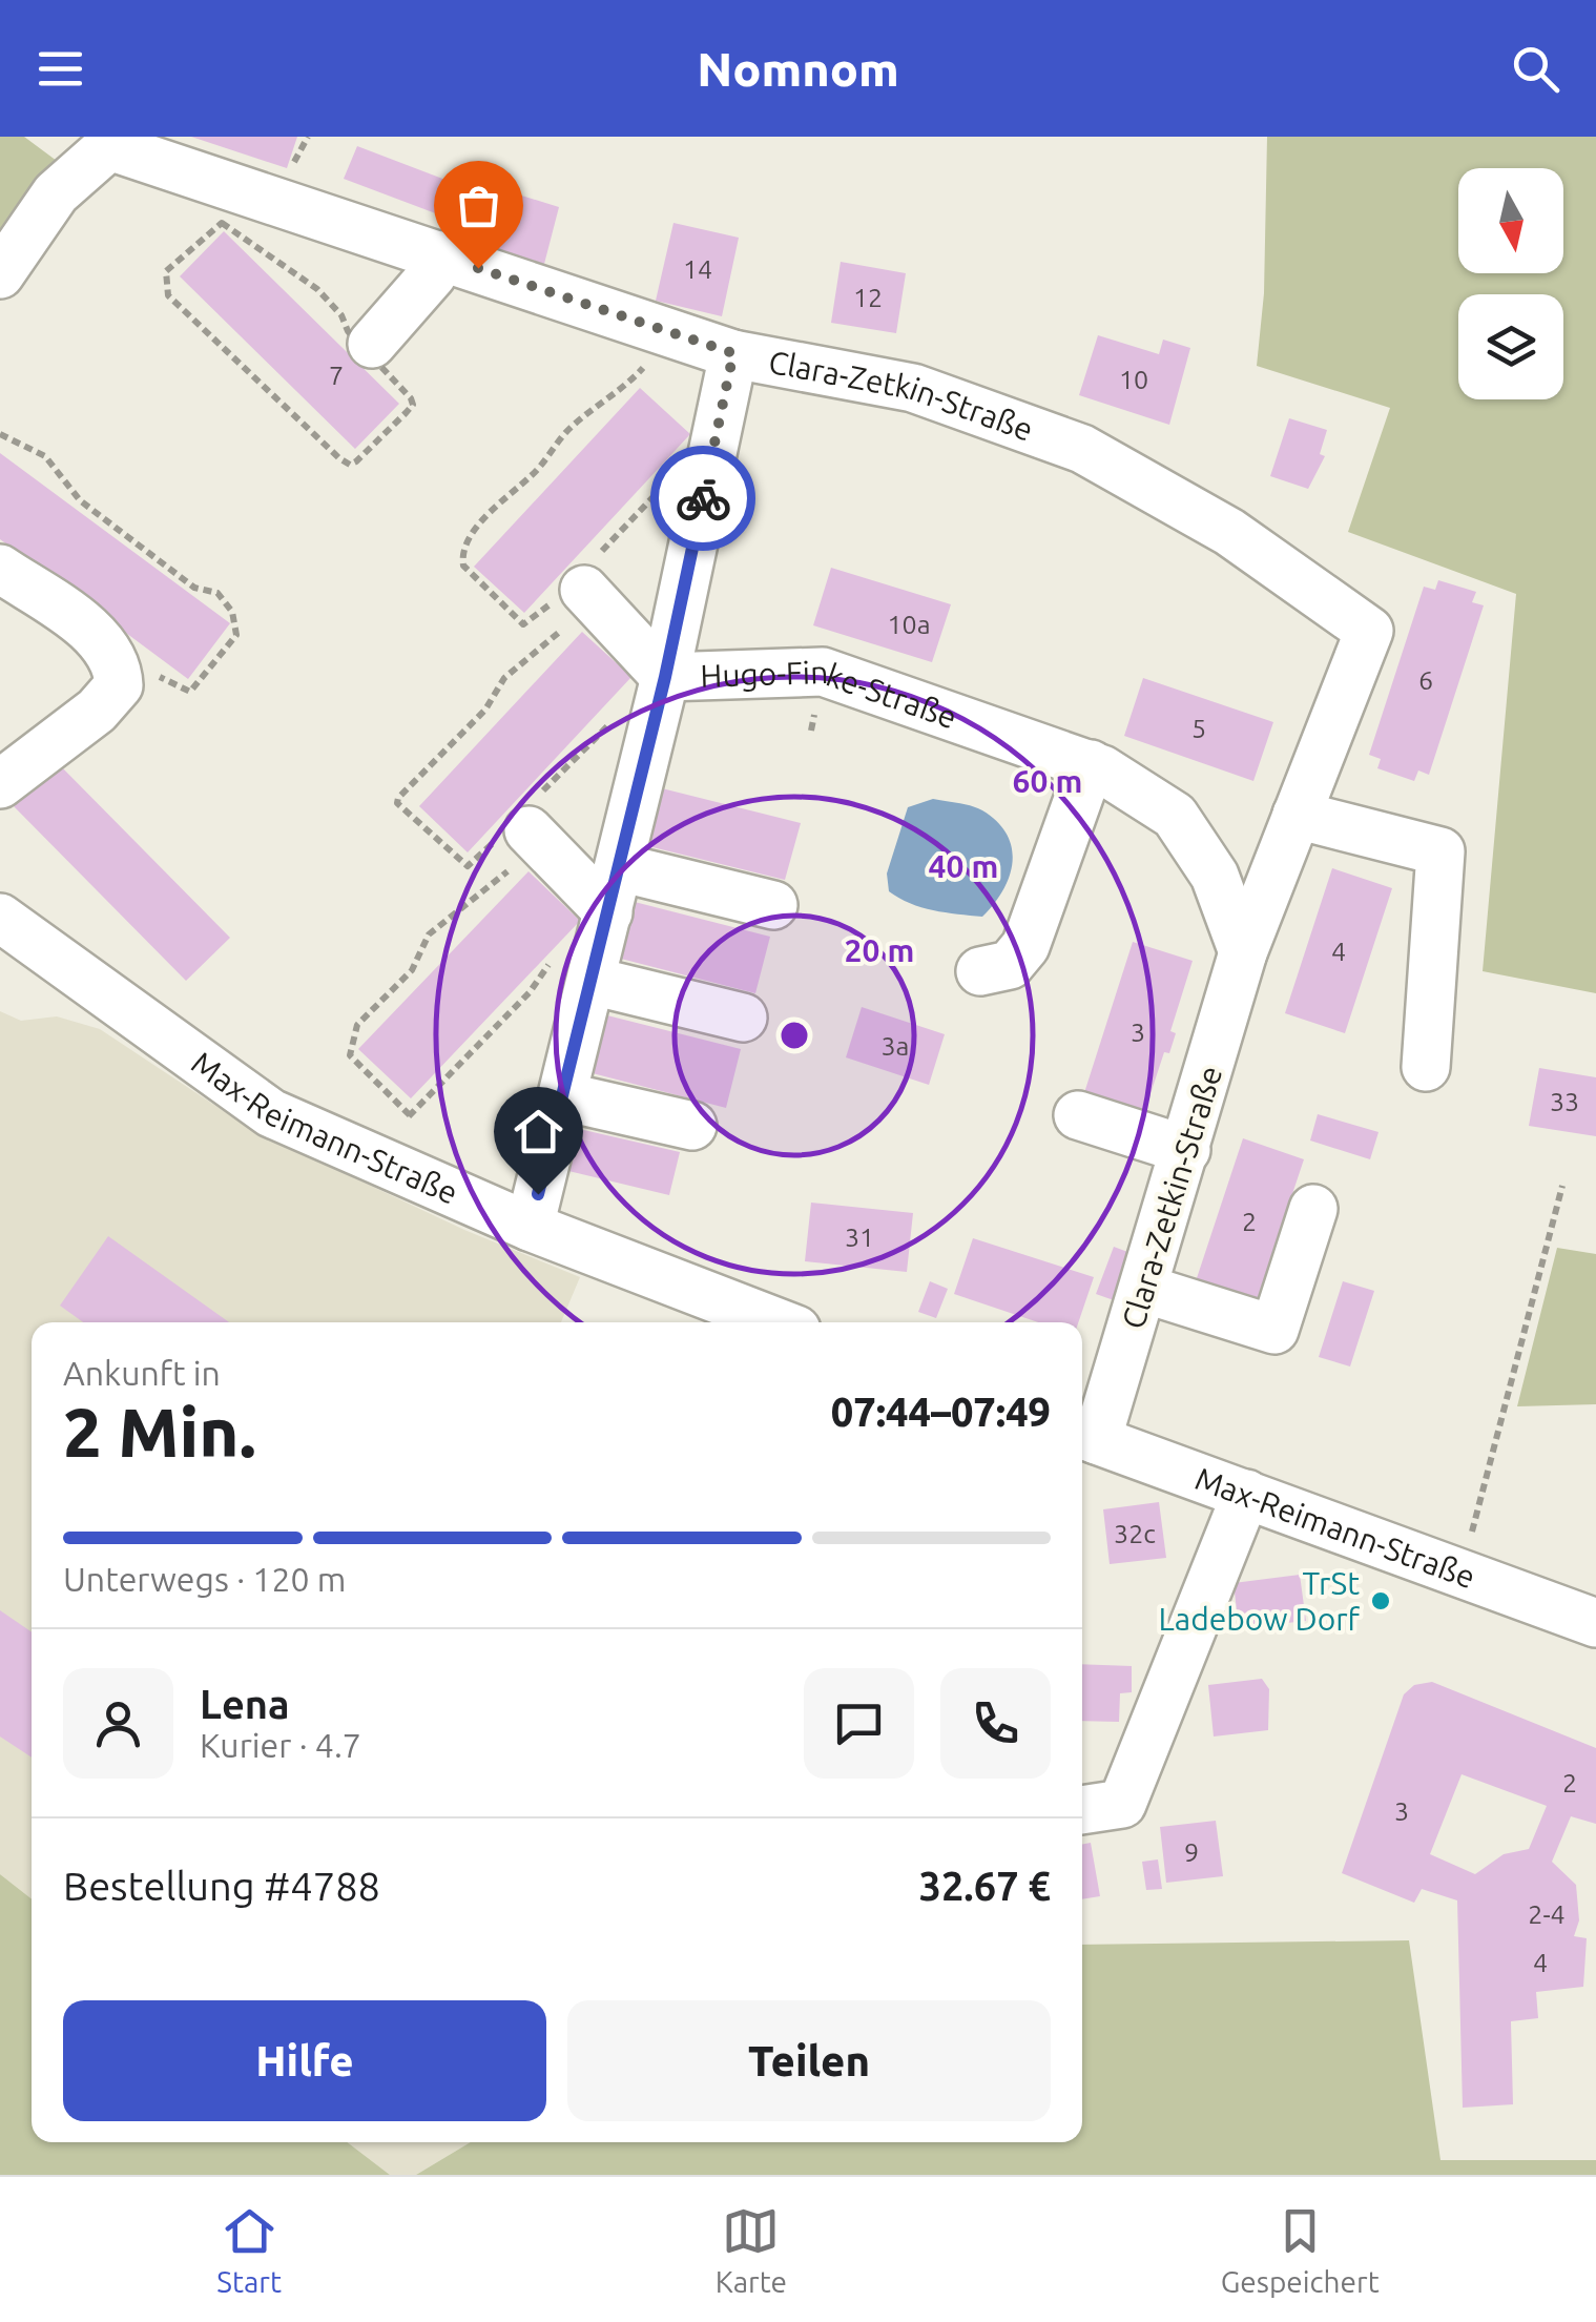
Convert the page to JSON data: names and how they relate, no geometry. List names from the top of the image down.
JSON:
{
  "streets": {
    "street": ["Clara-Zetkin-Straße", "Hugo-Finke-Straße", "Max-Reimann-Straße"]
  },
  "crossings": [
    ["Clara-Zetkin-Straße", "Hugo-Finke-Straße"],
    ["Clara-Zetkin-Straße", "Max-Reimann-Straße"],
    ["Hugo-Finke-Straße", "Max-Reimann-Straße"]
  ],
  "places": ["TrSt Ladebow Dorf"],
  "house_numbers": [
    "14",
    "12",
    "7",
    "10",
    "10a",
    "6",
    "5",
    "4",
    "3",
    "3a",
    "33",
    "2",
    "31",
    "32c",
    "2",
    "3",
    "9",
    "2-4",
    "4"
  ],
  "north": "bottom",
  "page": {
    "header": "Nomnom",
    "heading": ["2 Min.", "Ankunft in", "07:44–07:49"],
    "panel": [
      "Lena",
      "Kurier · 4.7",
      "Bestellung #4788",
      "32.67 €"
    ],
    "bar": "Unterwegs · 120 m",
    "buttons": ["Hilfe", "Teilen"],
    "tabs": ["Start", "Karte", "Gespeichert"]
  },
  "rings": ["60 m", "40 m", "20 m"]
}
